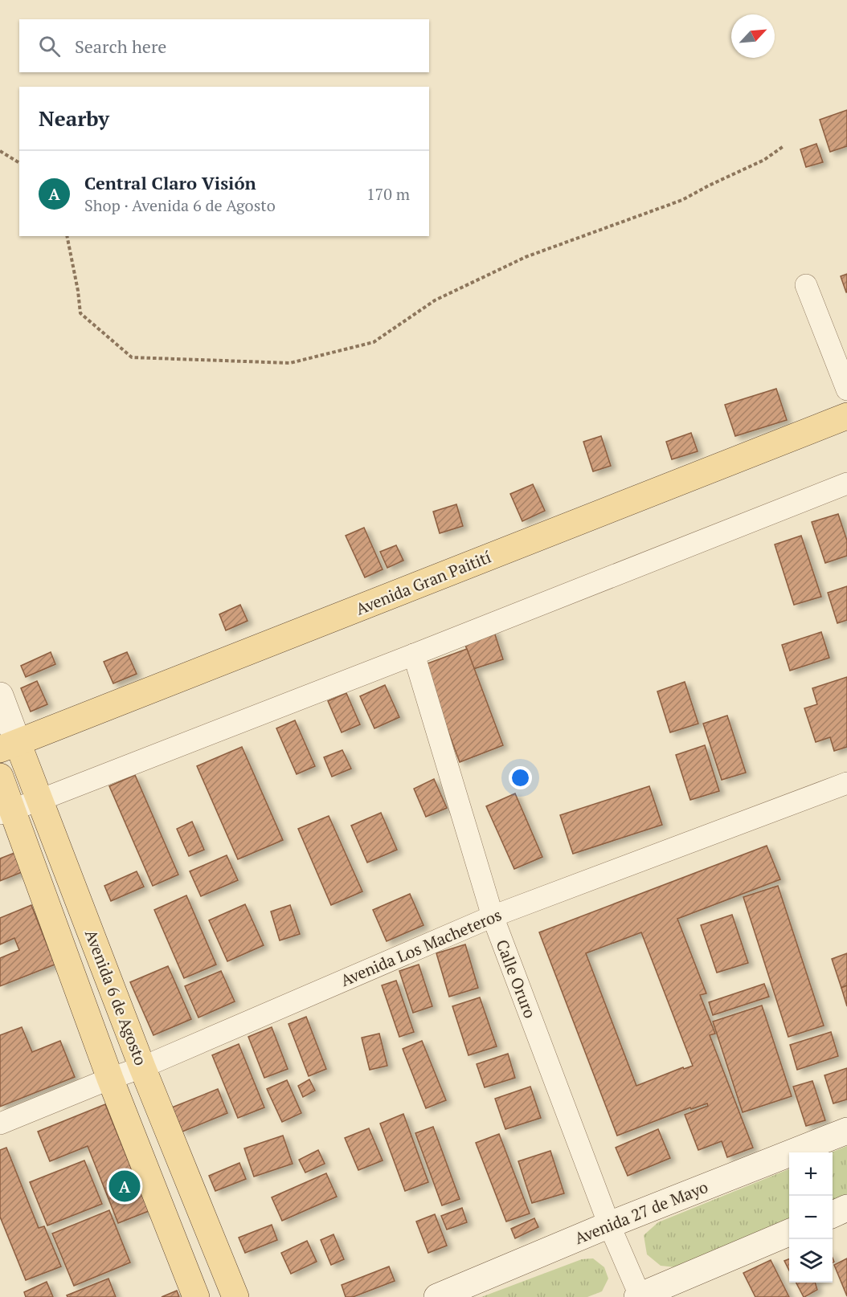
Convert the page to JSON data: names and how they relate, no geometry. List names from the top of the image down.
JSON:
{
  "streets": {
    "main road": ["Avenida Gran Paitití", "Avenida 6 de Agosto", "Avenida 27 de Mayo"],
    "street": ["Avenida Los Macheteros", "Calle Oruro"]
  },
  "crossings": [
    ["Avenida Gran Paitití", "Avenida 6 de Agosto"],
    ["Avenida Los Macheteros", "Calle Oruro"],
    ["Avenida Los Macheteros", "Avenida 6 de Agosto"],
    ["Calle Oruro", "Avenida 27 de Mayo"]
  ],
  "north": "top right",
  "page": {
    "search": "Search here",
    "heading": "Nearby",
    "list": [
      {
        "mark": "A",
        "name": "Central Claro Visión",
        "note": "Shop · Avenida 6 de Agosto",
        "value": "170 m"
      }
    ],
    "map_buttons": ["+", "−"],
    "pins": "A"
  }
}
